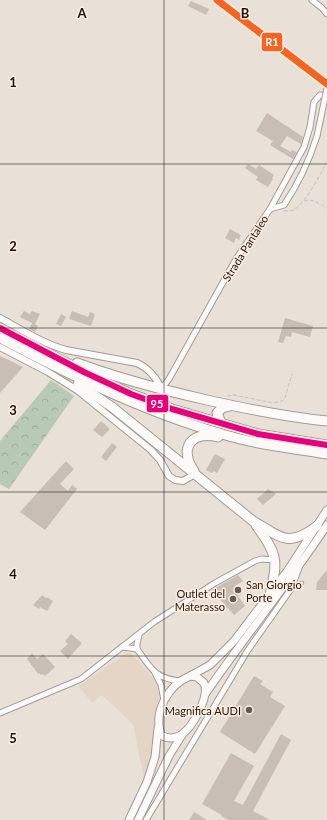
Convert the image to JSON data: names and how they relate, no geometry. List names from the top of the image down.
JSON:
{
  "streets": {
    "street": ["Strada Pantaleo"]
  },
  "places": ["San Giorgio Porte", "Outlet del Materasso", "Magnifica AUDI"],
  "lines": ["transit line R1", "transit line 95"],
  "grid": {
    "columns": ["A", "B"],
    "rows": [
      "1",
      "2",
      "3",
      "4",
      "5"
    ]
  }
}
